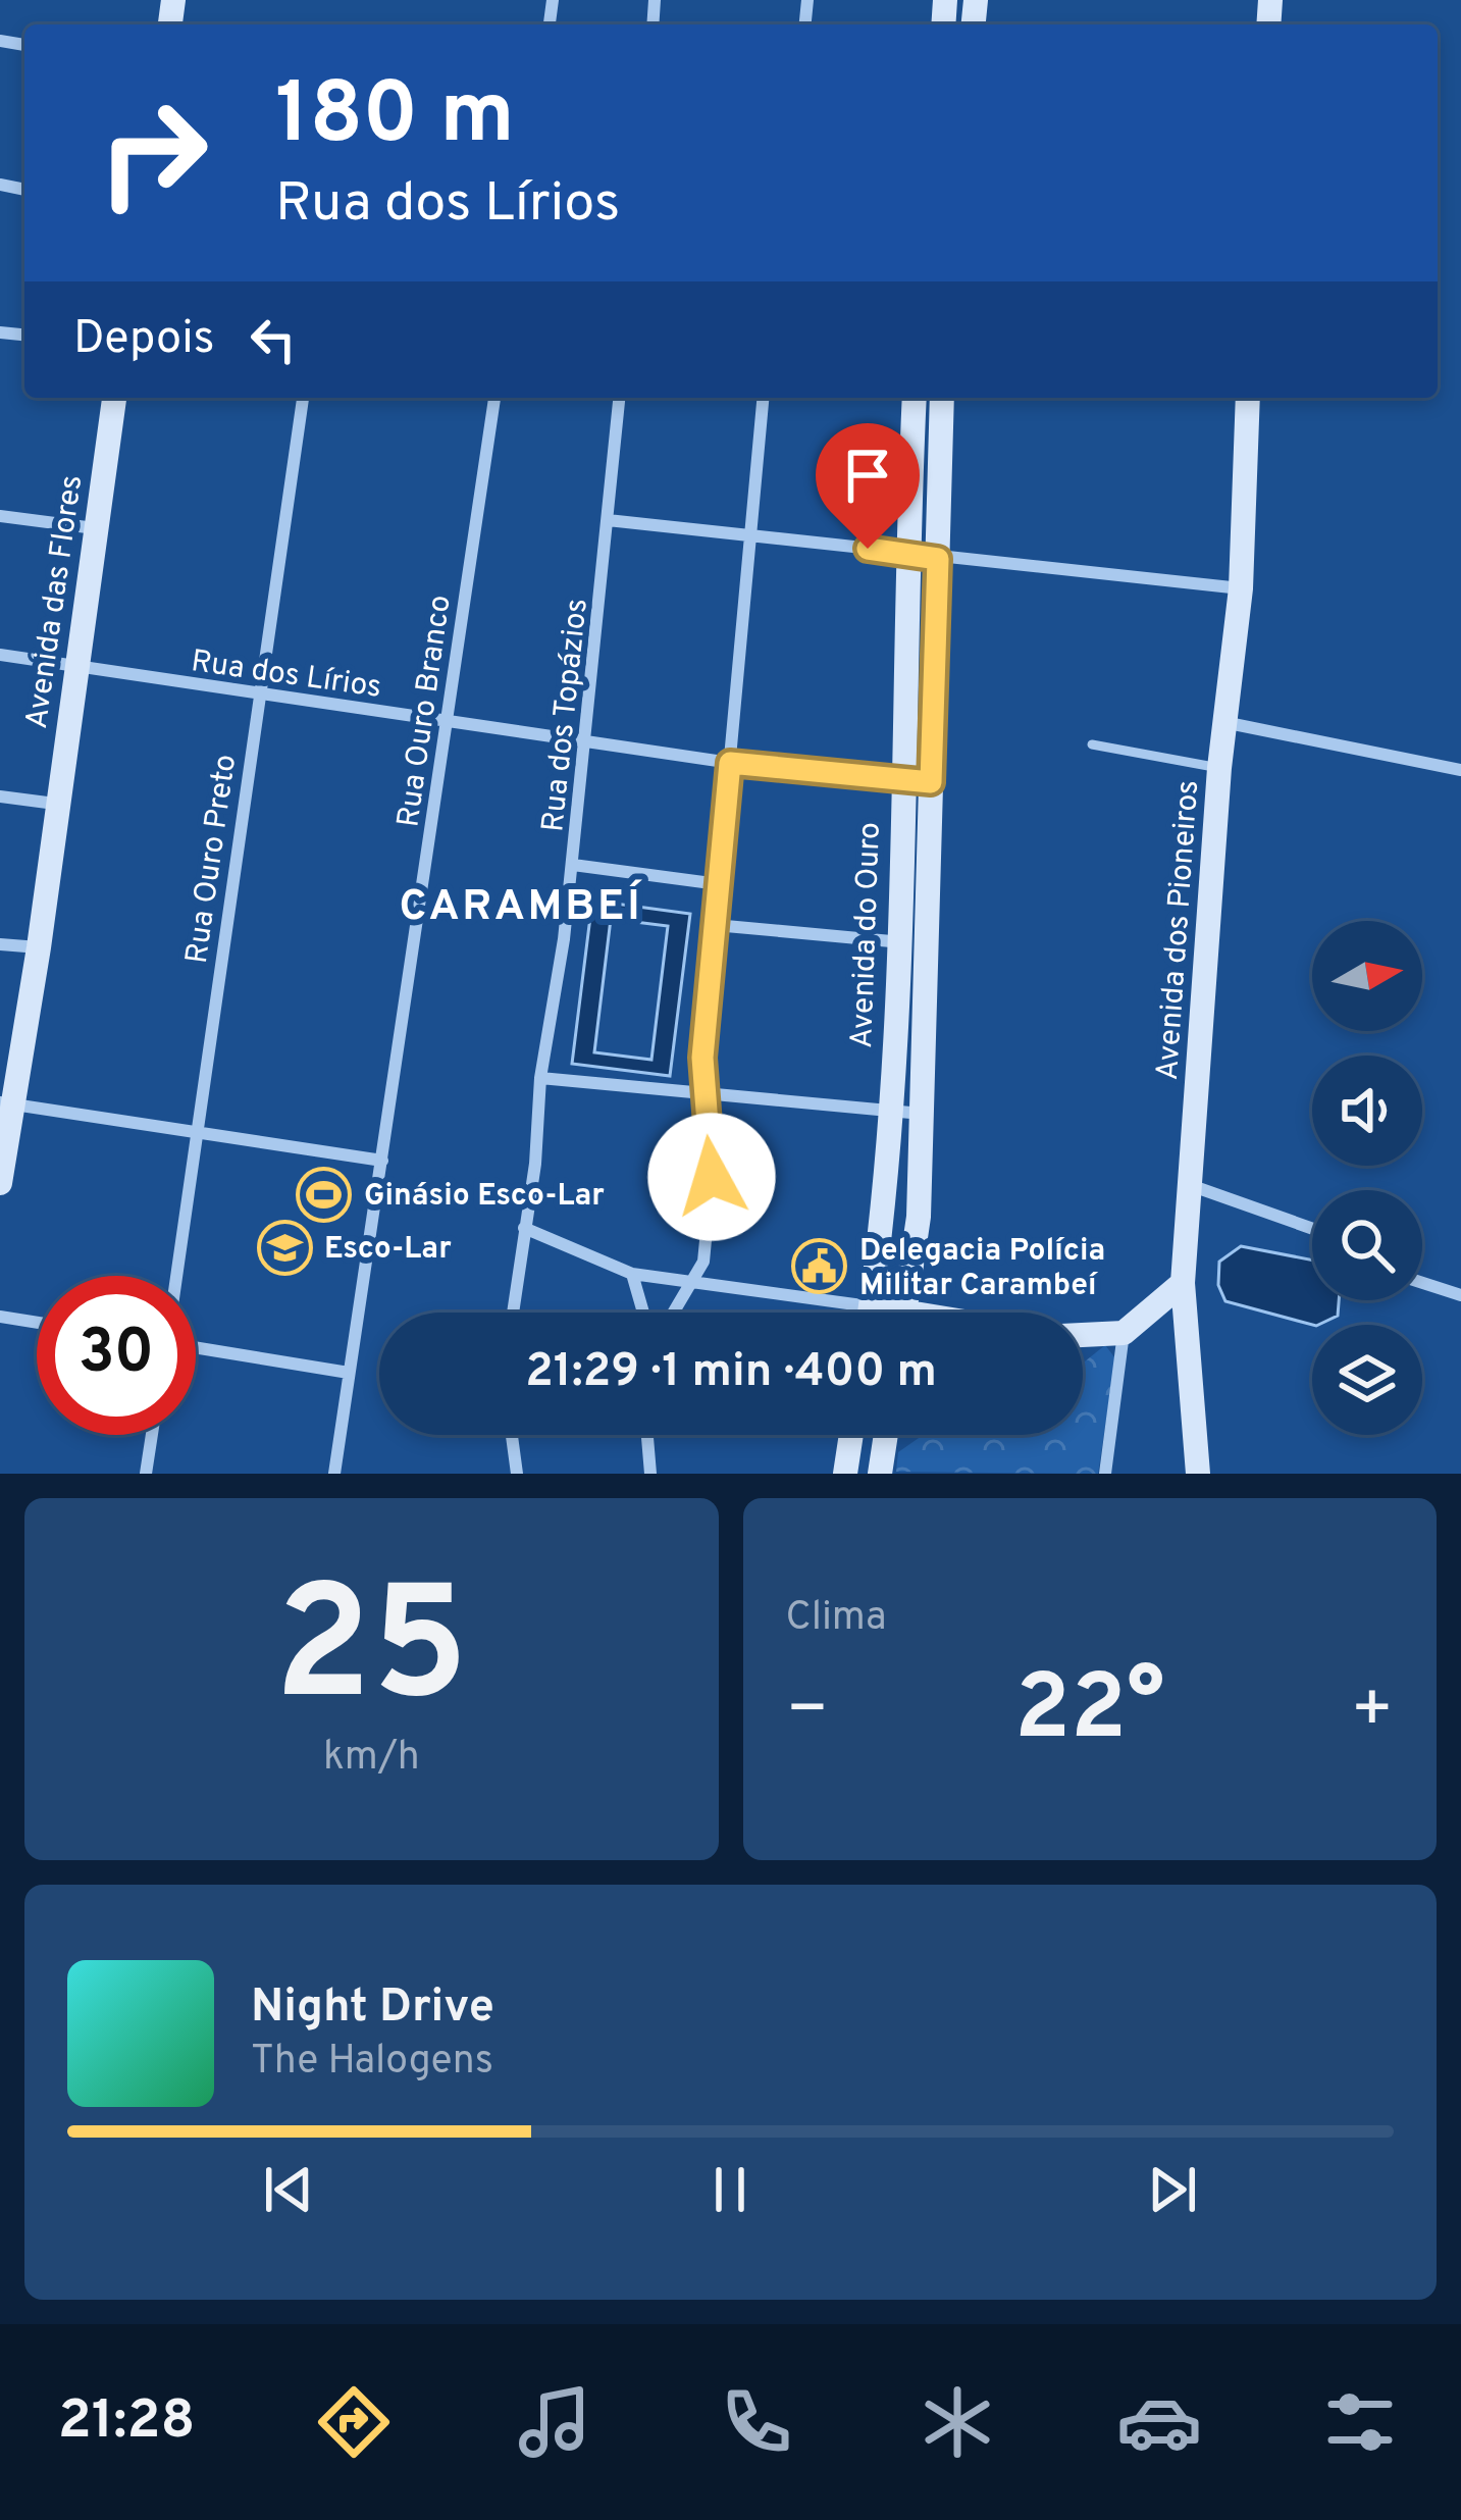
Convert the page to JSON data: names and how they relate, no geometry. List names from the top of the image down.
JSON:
{
  "streets": {
    "street": [
      "Avenida das Flores",
      "Rua dos Lírios",
      "Rua Ouro Branco",
      "Rua dos Topázios",
      "Rua Ouro Preto",
      "Avenida dos Pioneiros",
      "Avenida do Ouro"
    ]
  },
  "crossings": [
    ["Avenida das Flores", "Rua dos Lírios"],
    ["Rua dos Lírios", "Rua Ouro Branco"],
    ["Rua dos Lírios", "Rua dos Topázios"],
    ["Rua dos Lírios", "Rua Ouro Preto"],
    ["Rua dos Lírios", "Avenida do Ouro"]
  ],
  "districts": ["CARAMBEÍ"],
  "places": {
    "sports": ["Ginásio Esco-Lar"],
    "school or university": ["Esco-Lar"],
    "public building": ["Delegacia Polícia Militar Carambeí"]
  },
  "north": "right",
  "page": {
    "turn": ["180 m", "Rua dos Lírios"],
    "then": "Depois",
    "limit": "30",
    "trip": "21:29 · 1 min · 400 m",
    "tile": [
      ["25", "km/h"],
      "Clima"
    ],
    "heat": ["−", "22°", "+"],
    "song": ["Night Drive", "The Halogens"],
    "tabs": "21:28"
  }
}
